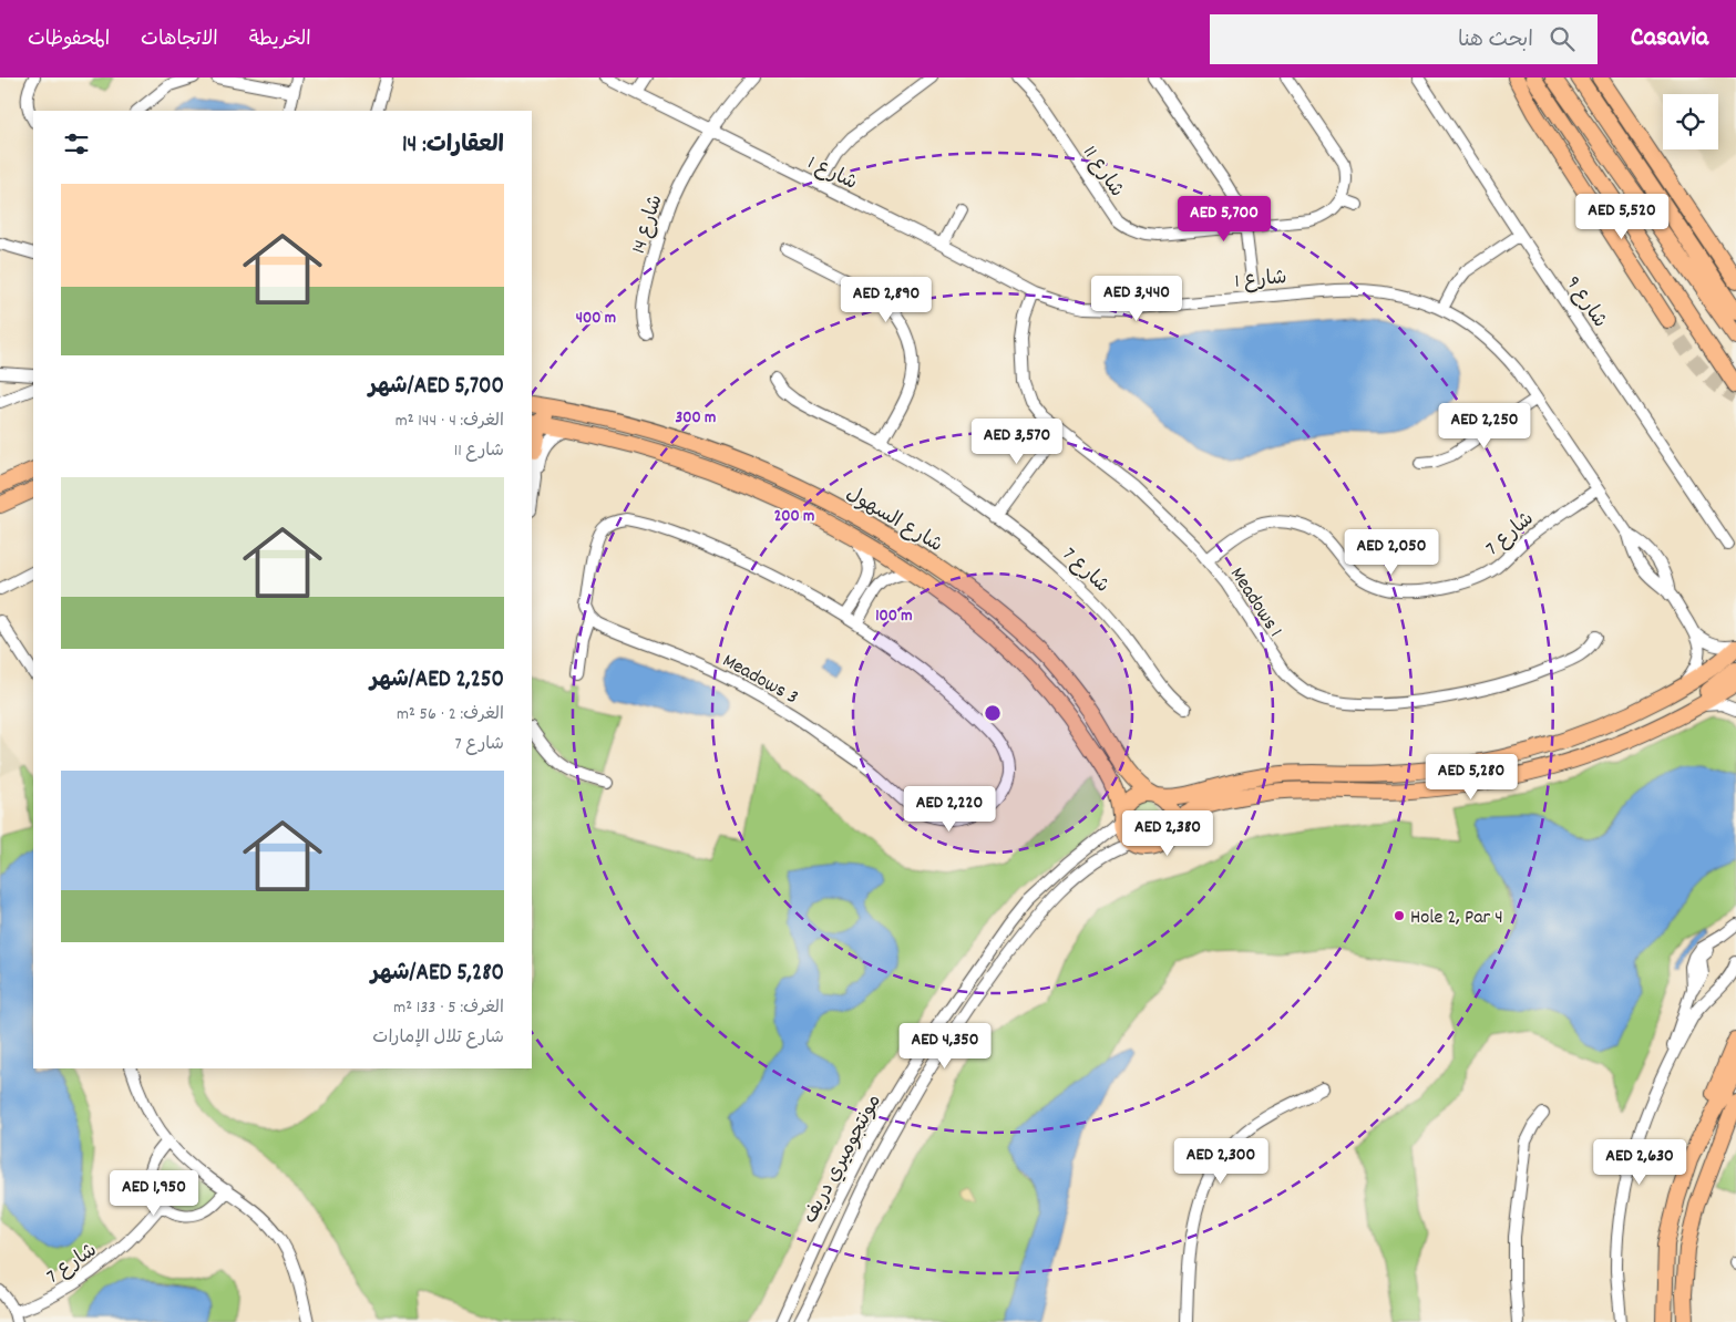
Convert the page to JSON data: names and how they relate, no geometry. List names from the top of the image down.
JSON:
{
  "streets": {
    "main road": ["شارع السهول"],
    "street": [
      "شارع 11",
      "شارع 1",
      "شارع 14",
      "شارع 9",
      "شارع 7",
      "Meadows 1",
      "Meadows 3",
      "مونتجوميري دريف"
    ]
  },
  "crossings": [
    ["شارع 1", "شارع 14"],
    ["شارع 1", "شارع 7"],
    ["شارع 1", "Meadows 1"],
    ["شارع السهول", "مونتجوميري دريف"],
    ["شارع 7", "Meadows 1"]
  ],
  "places": ["Hole 2, Par 4"],
  "page": {
    "header": "Casavia",
    "search": "ابحث هنا",
    "nav": ["الخريطة", "الاتجاهات", "المحفوظات"],
    "heading": "العقارات: 14",
    "list": [
      {
        "name": "AED 5,700/شهر",
        "note": "الغرف: 4 · 144 m² · شارع 11"
      },
      {
        "name": "AED 2,250/شهر",
        "note": "الغرف: 2 · 56 m² · شارع 7"
      },
      {
        "name": "AED 5,280/شهر",
        "note": "الغرف: 5 · 133 m² · شارع تلال الإمارات"
      }
    ],
    "price": [
      "AED 5,520",
      "AED 5,700",
      "AED 3,440",
      "AED 2,890",
      "AED 2,250",
      "AED 3,570",
      "AED 2,050",
      "AED 5,280",
      "AED 2,220",
      "AED 2,380",
      "AED 4,350",
      "AED 2,300",
      "AED 2,630",
      "AED 1,950"
    ]
  },
  "rings": [
    "400 m",
    "300 m",
    "200 m",
    "100 m"
  ]
}
